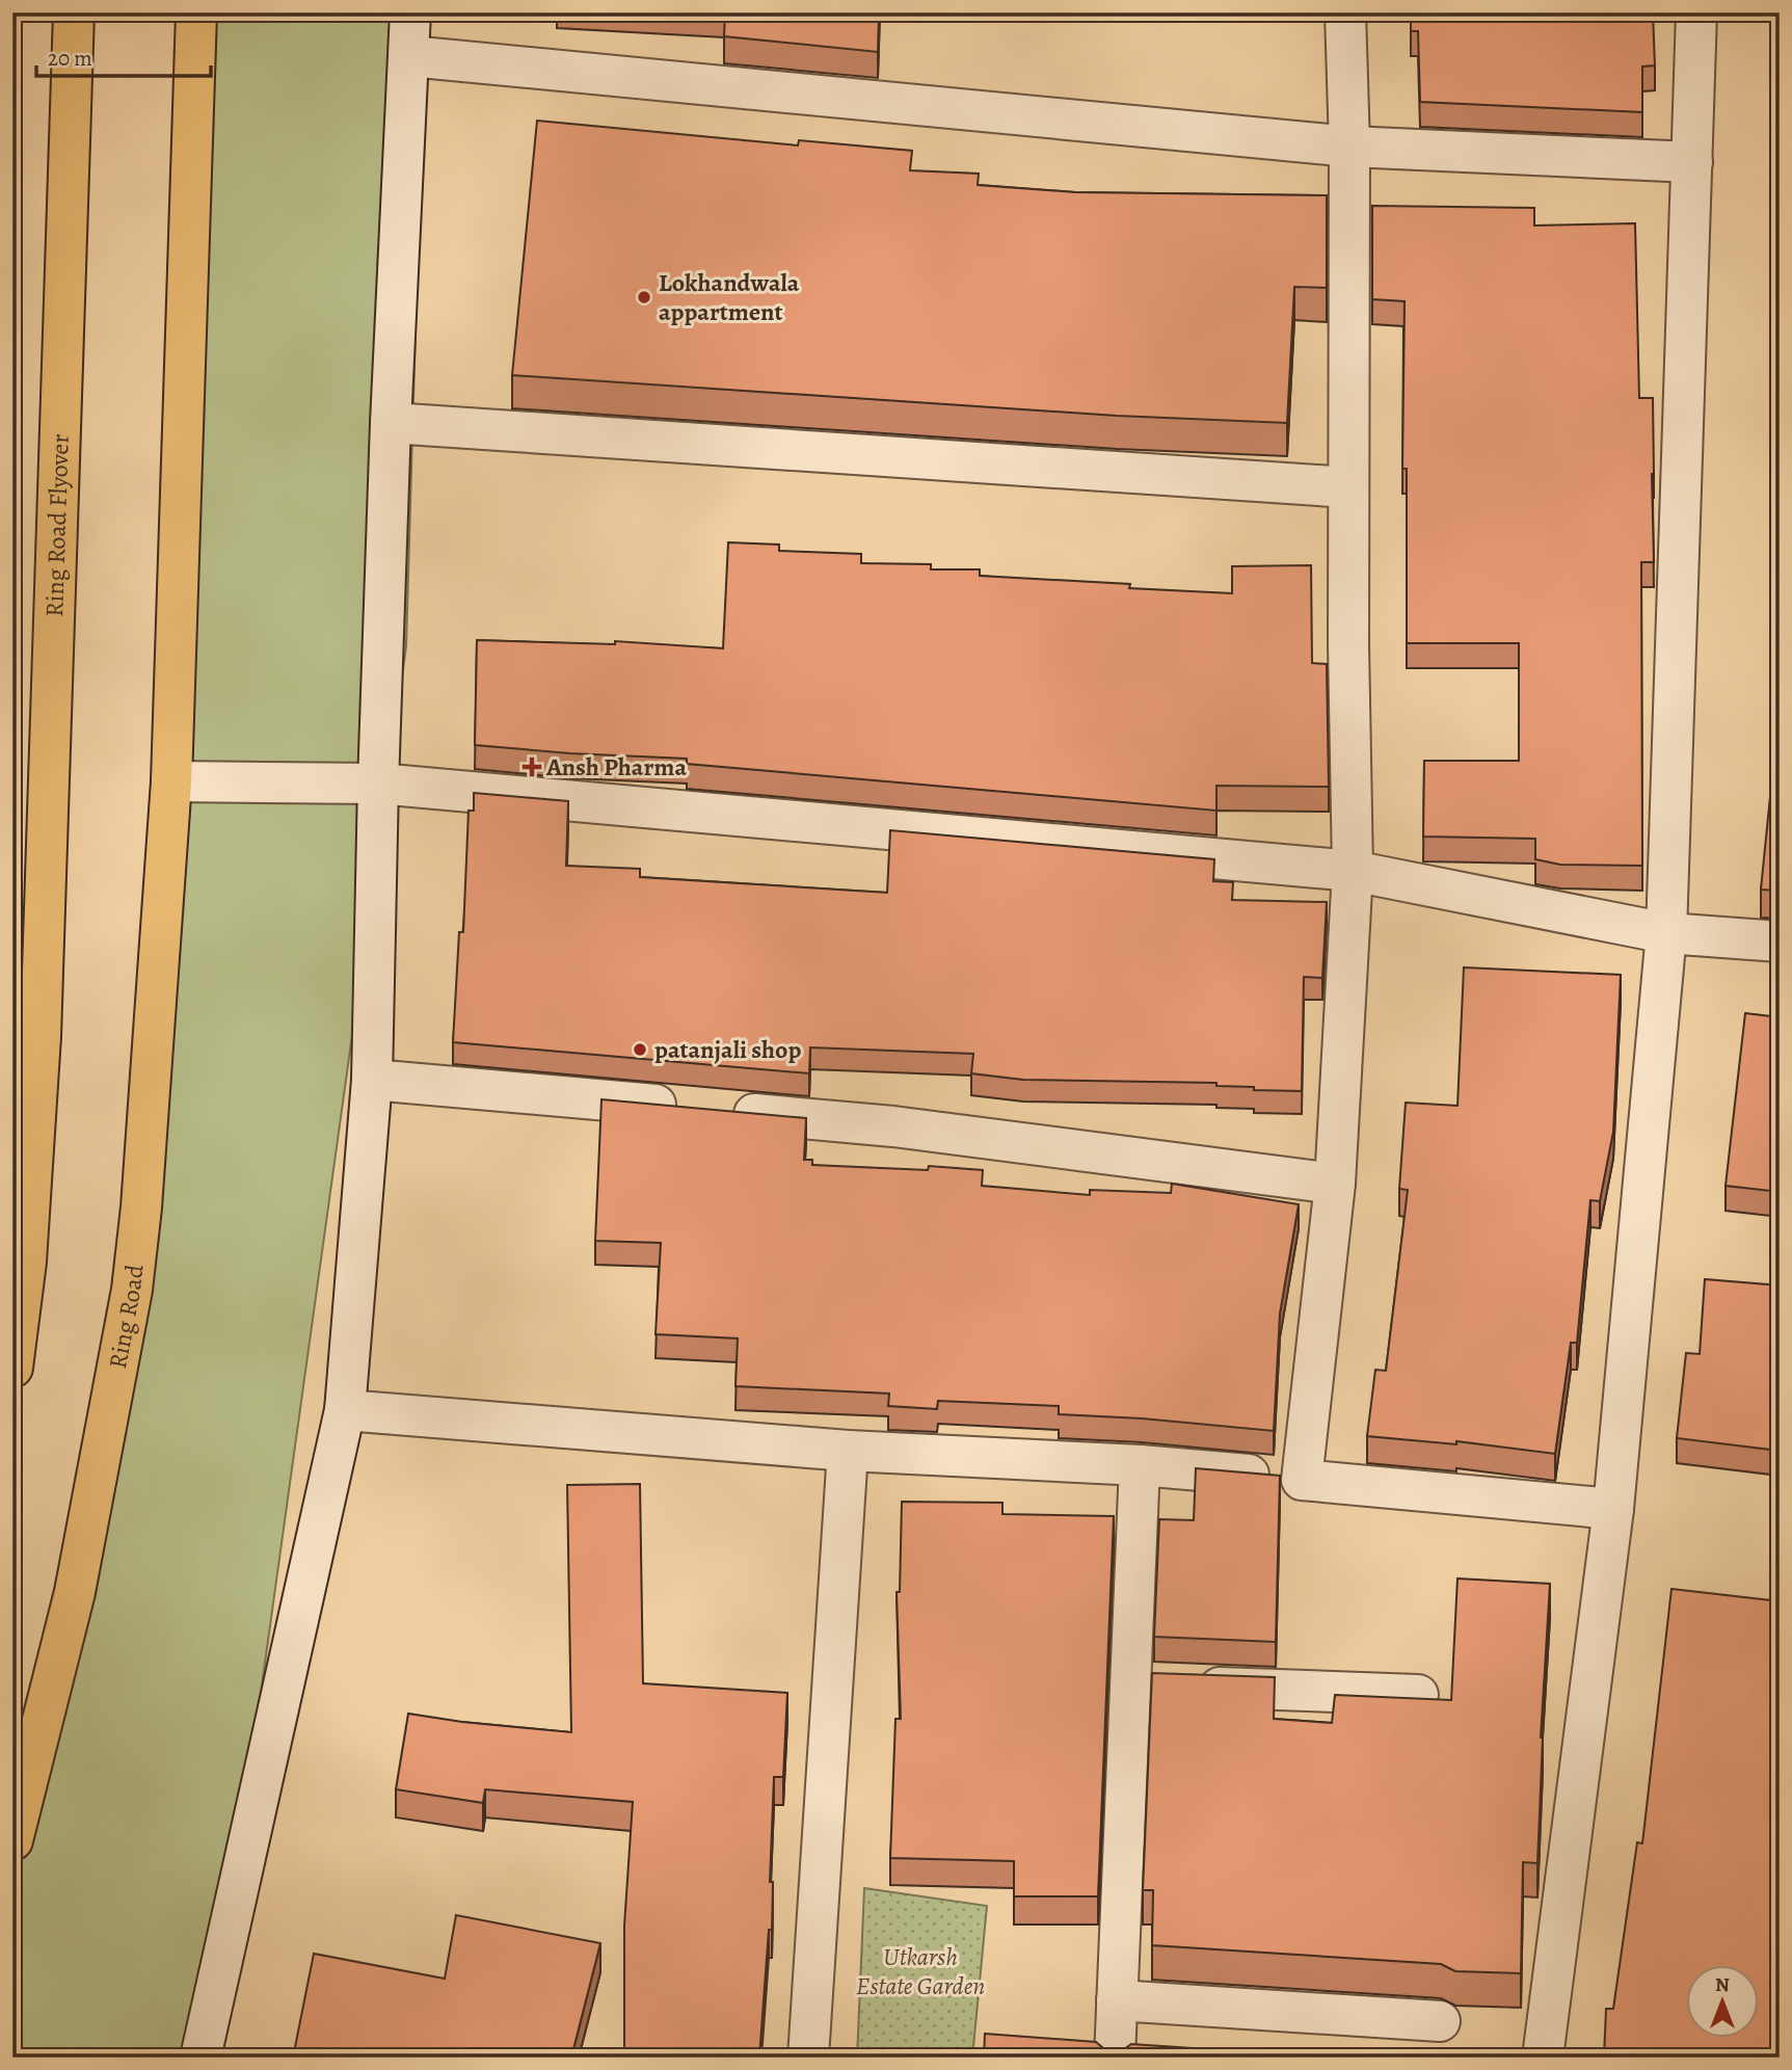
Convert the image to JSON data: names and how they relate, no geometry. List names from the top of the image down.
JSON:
{
  "streets": {
    "main road": ["Ring Road Flyover", "Ring Road"]
  },
  "parks": ["Utkarsh Estate Garden"],
  "places": {
    "other": ["Lokhandwala appartment", "patanjali shop"],
    "health": ["Ansh Pharma"]
  },
  "scale_bar": "20 m",
  "north": "top"
}
